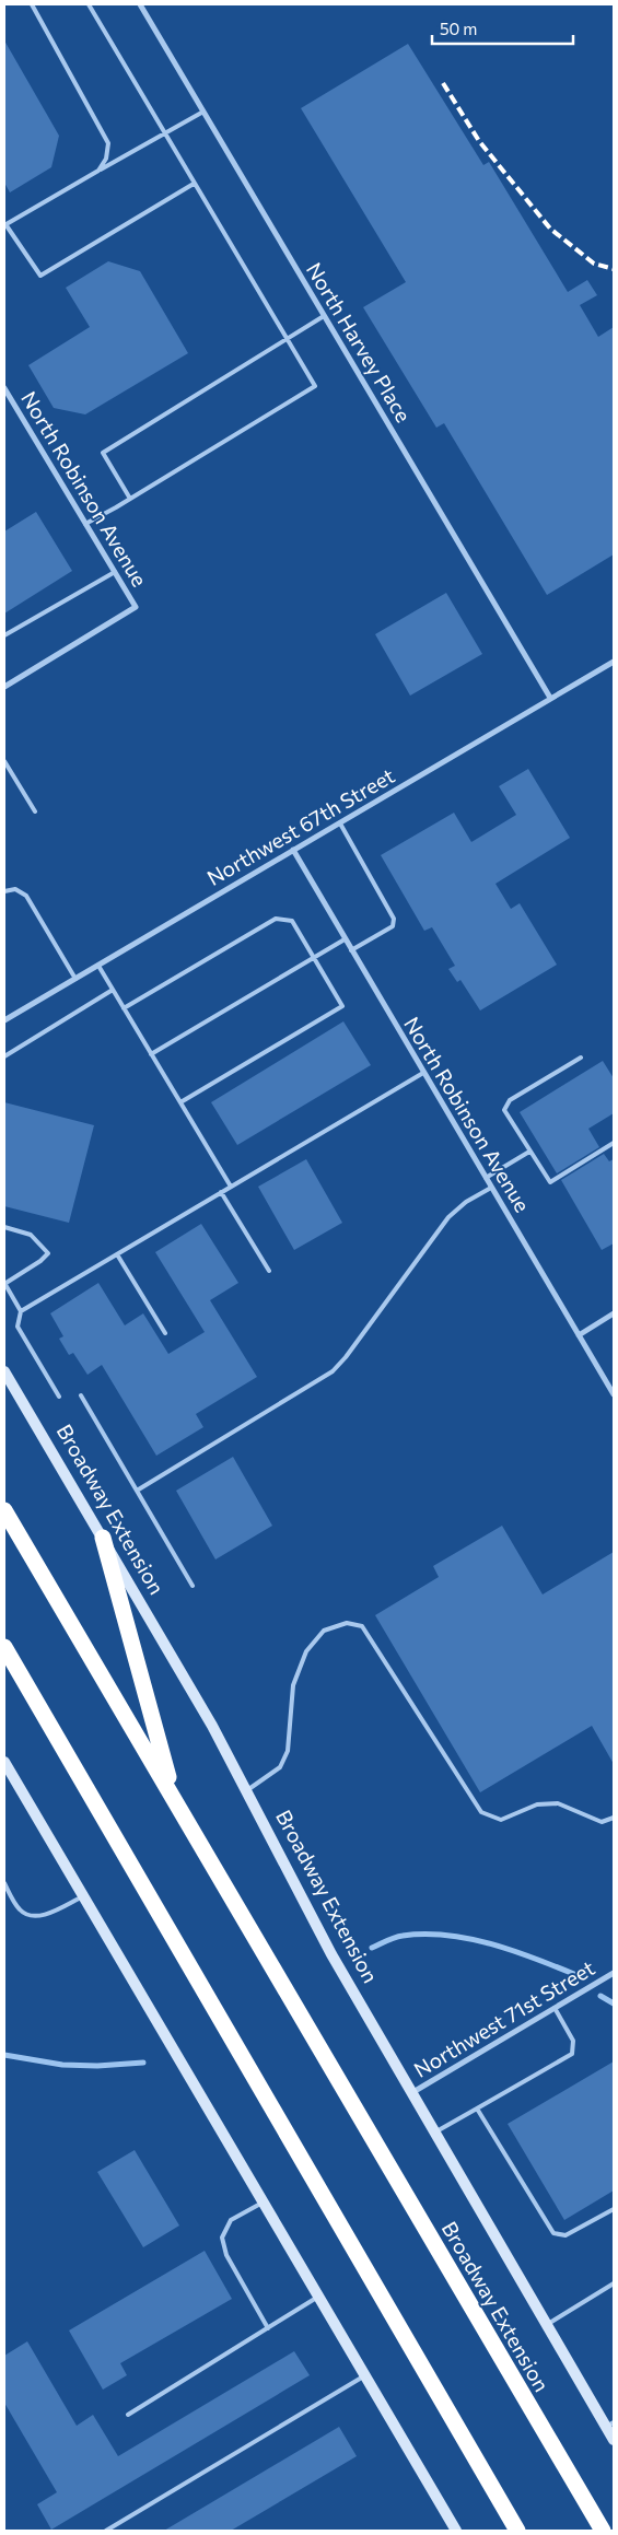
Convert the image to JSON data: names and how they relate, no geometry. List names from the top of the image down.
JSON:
{
  "streets": {
    "highway": ["Broadway Extension"],
    "street": [
      "North Harvey Place",
      "North Robinson Avenue",
      "Northwest 67th Street",
      "Northwest 71st Street"
    ]
  },
  "crossings": [
    ["North Harvey Place", "Northwest 67th Street"],
    ["North Robinson Avenue", "Northwest 67th Street"],
    ["Broadway Extension", "Northwest 71st Street"]
  ],
  "scale_bar": "50 m"
}
